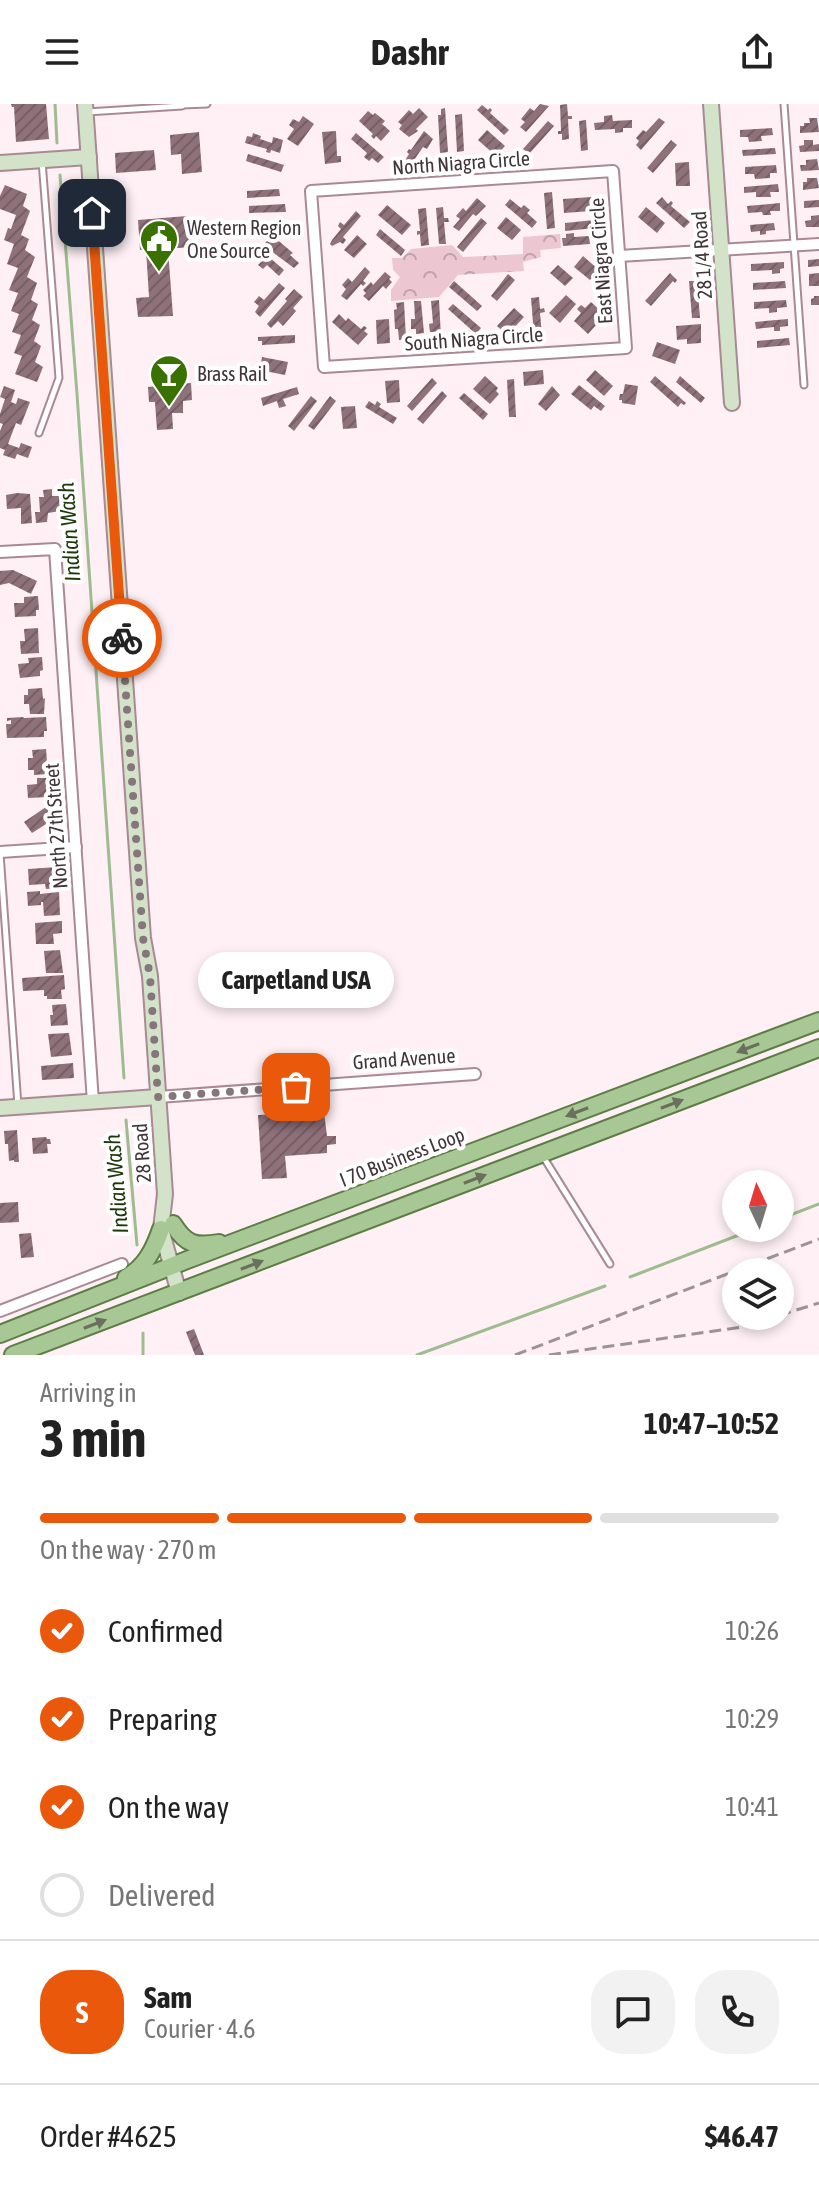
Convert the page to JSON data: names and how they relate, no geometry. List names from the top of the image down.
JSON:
{
  "streets": {
    "main road": [
      "28 1/4 Road",
      "Grand Avenue",
      "28 Road",
      "I 70 Business Loop"
    ],
    "street": [
      "North Niagra Circle",
      "East Niagra Circle",
      "South Niagra Circle",
      "North 27th Street"
    ]
  },
  "crossings": [
    ["North Niagra Circle", "East Niagra Circle"],
    ["North Niagra Circle", "South Niagra Circle"],
    ["East Niagra Circle", "South Niagra Circle"],
    ["North 27th Street", "Grand Avenue"],
    ["Grand Avenue", "28 Road"],
    ["28 Road", "I 70 Business Loop"]
  ],
  "water": ["Indian Wash"],
  "places": {
    "public building": ["Western Region One Source"],
    "bar": ["Brass Rail"],
    "other": ["Carpetland USA"]
  },
  "north": "top",
  "page": {
    "header": "Dashr",
    "bubble": "Carpetland USA",
    "heading": ["3 min", "Arriving in", "10:47–10:52"],
    "panel": [
      "Sam",
      "Courier · 4.6",
      "Order #4625",
      "$46.47"
    ],
    "bar": "On the way · 270 m",
    "list": [
      ["Confirmed", "10:26"],
      ["Preparing", "10:29"],
      ["On the way", "10:41"],
      "Delivered"
    ],
    "round": "S"
  }
}
